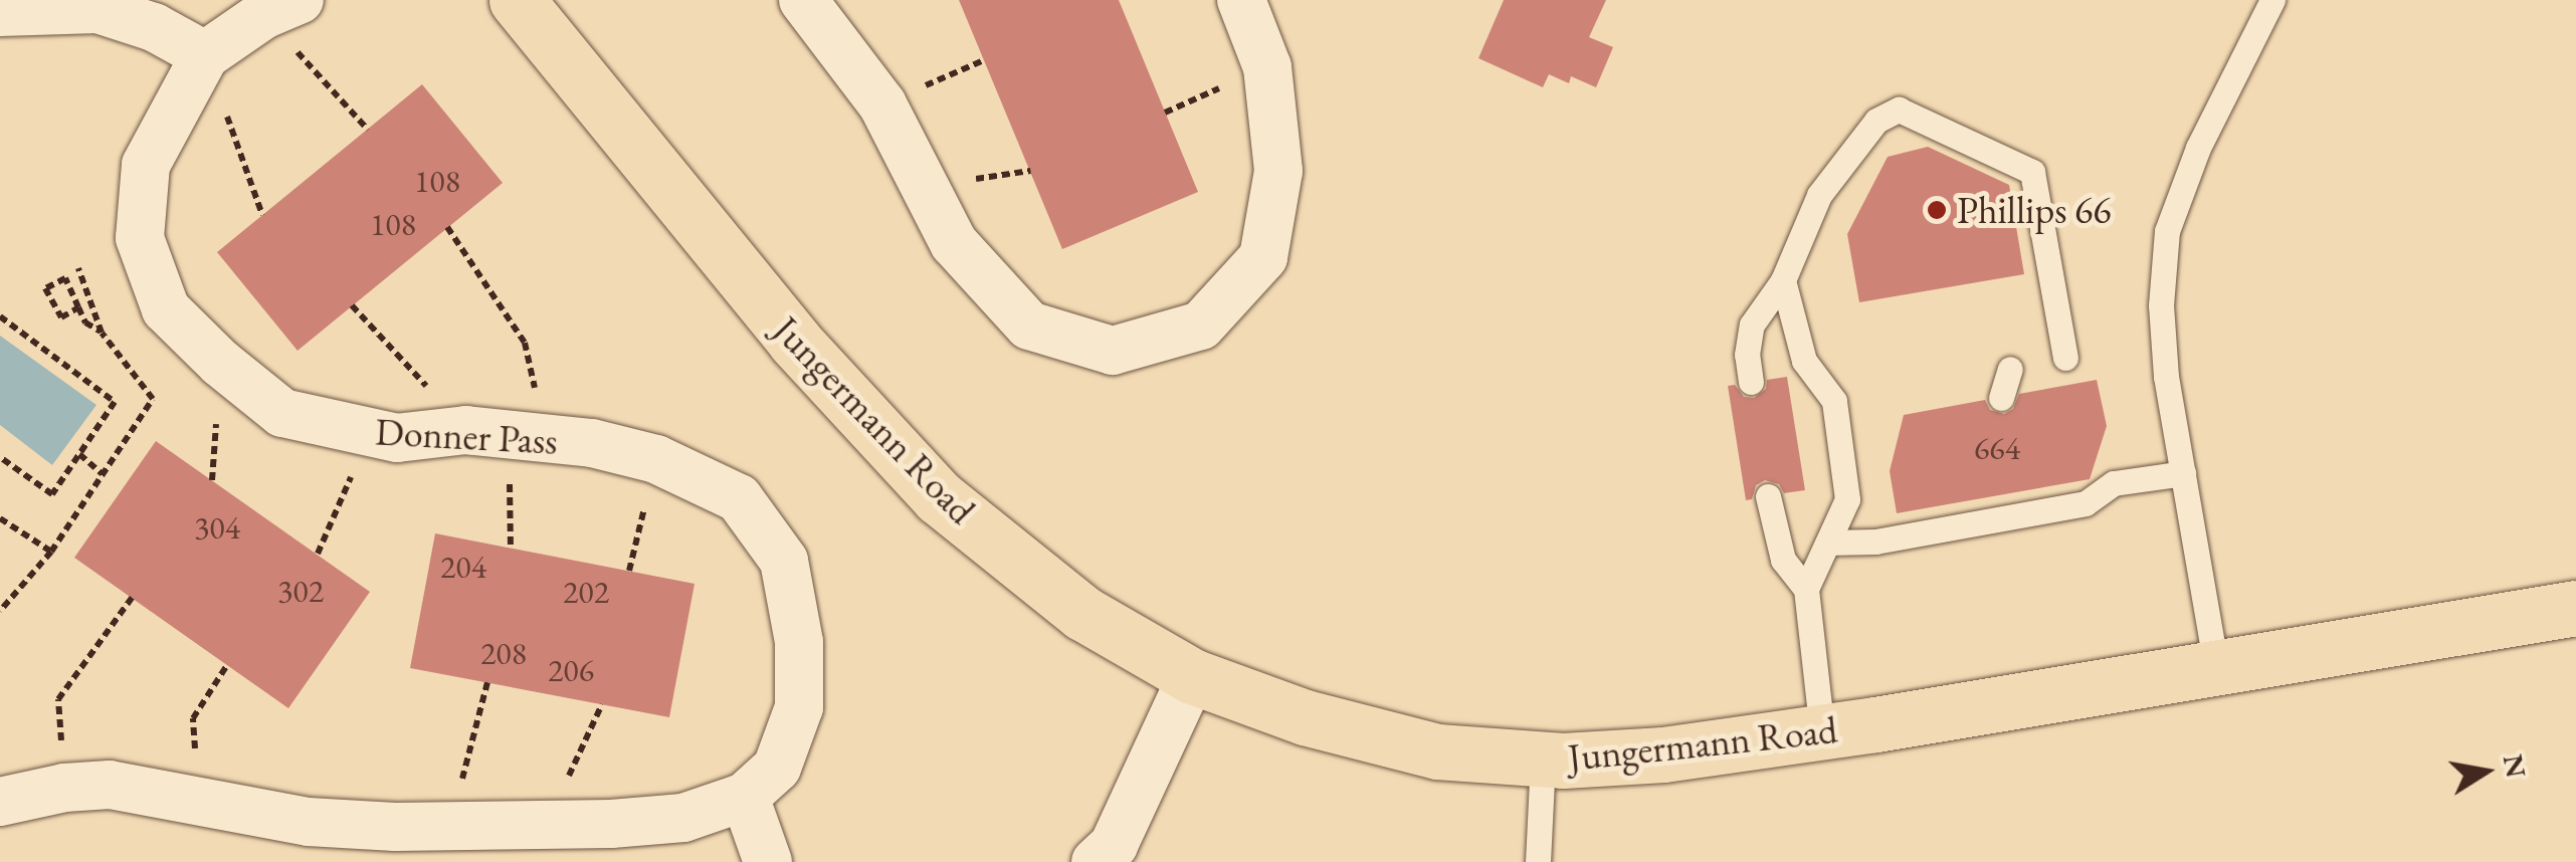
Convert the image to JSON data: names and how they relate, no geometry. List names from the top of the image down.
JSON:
{
  "streets": {
    "main road": ["Jungermann Road"],
    "street": ["Donner Pass"]
  },
  "places": ["Phillips 66"],
  "house_numbers": [
    "108",
    "108",
    "664",
    "304",
    "204",
    "302",
    "202",
    "208",
    "206"
  ],
  "north": "right"
}
